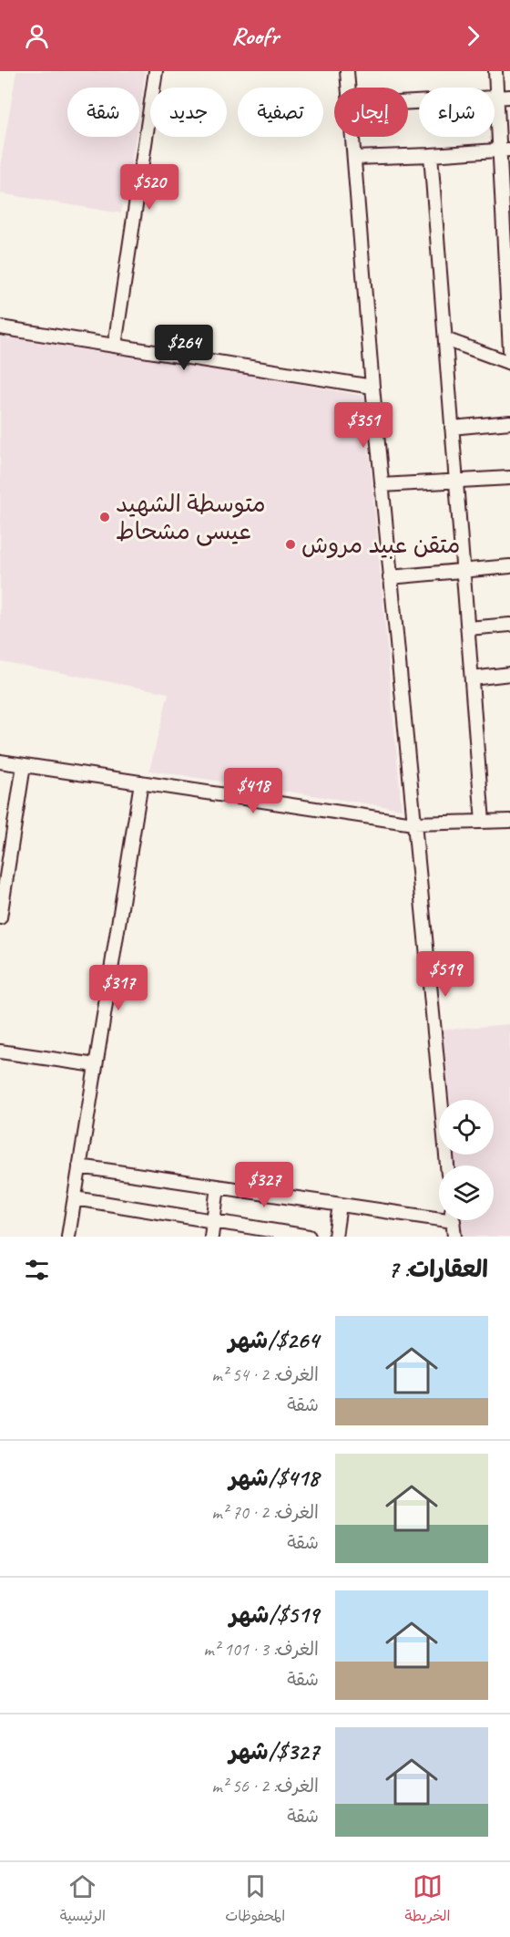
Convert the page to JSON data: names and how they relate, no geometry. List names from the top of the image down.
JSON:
{
  "places": ["متوسطة الشهيد عيسى مشحاط", "متقن عبيد مروش"],
  "page": {
    "header": "Roofr",
    "chip": [
      "شراء",
      "إيجار",
      "تصفية",
      "جديد",
      "شقة"
    ],
    "price": [
      "$520",
      "$264",
      "$351",
      "$418",
      "$519",
      "$317",
      "$327"
    ],
    "heading": "العقارات: 7",
    "list": [
      {
        "name": "$264/شهر",
        "note": "الغرف: 2 · 54 m² · شقة"
      },
      {
        "name": "$418/شهر",
        "note": "الغرف: 2 · 70 m² · شقة"
      },
      {
        "name": "$519/شهر",
        "note": "الغرف: 3 · 101 m² · شقة"
      },
      {
        "name": "$327/شهر",
        "note": "الغرف: 2 · 56 m² · شقة"
      }
    ],
    "tabs": ["الخريطة", "المحفوظات", "الرئيسية"]
  }
}
